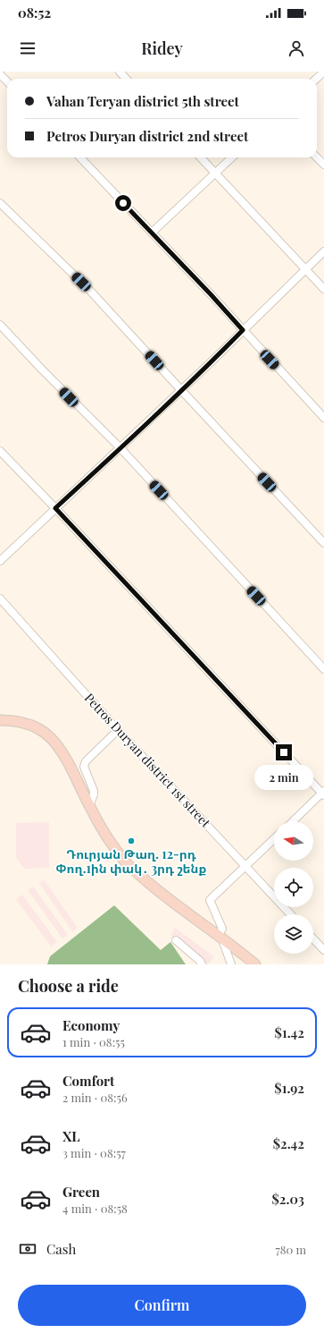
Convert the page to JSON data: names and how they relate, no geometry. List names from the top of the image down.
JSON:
{
  "streets": {
    "street": ["Petros Duryan district 1st street"]
  },
  "places": ["Դուրյան Թաղ. 12-րդ Փող.1ին փակ․ 3րդ շենք"],
  "north": "left",
  "page": {
    "status": "08:52",
    "header": "Ridey",
    "banner": ["Vahan Teryan district 5th street", "Petros Duryan district 2nd street"],
    "bubble": "2 min",
    "heading": "Choose a ride",
    "list": [
      {
        "name": "Economy",
        "note": "1 min · 08:55",
        "value": "$1.42"
      },
      {
        "name": "Comfort",
        "note": "2 min · 08:56",
        "value": "$1.92"
      },
      {
        "name": "XL",
        "note": "3 min · 08:57",
        "value": "$2.42"
      },
      {
        "name": "Green",
        "note": "4 min · 08:58",
        "value": "$2.03"
      }
    ],
    "pay": ["Cash", "780 m"],
    "buttons": "Confirm"
  }
}
